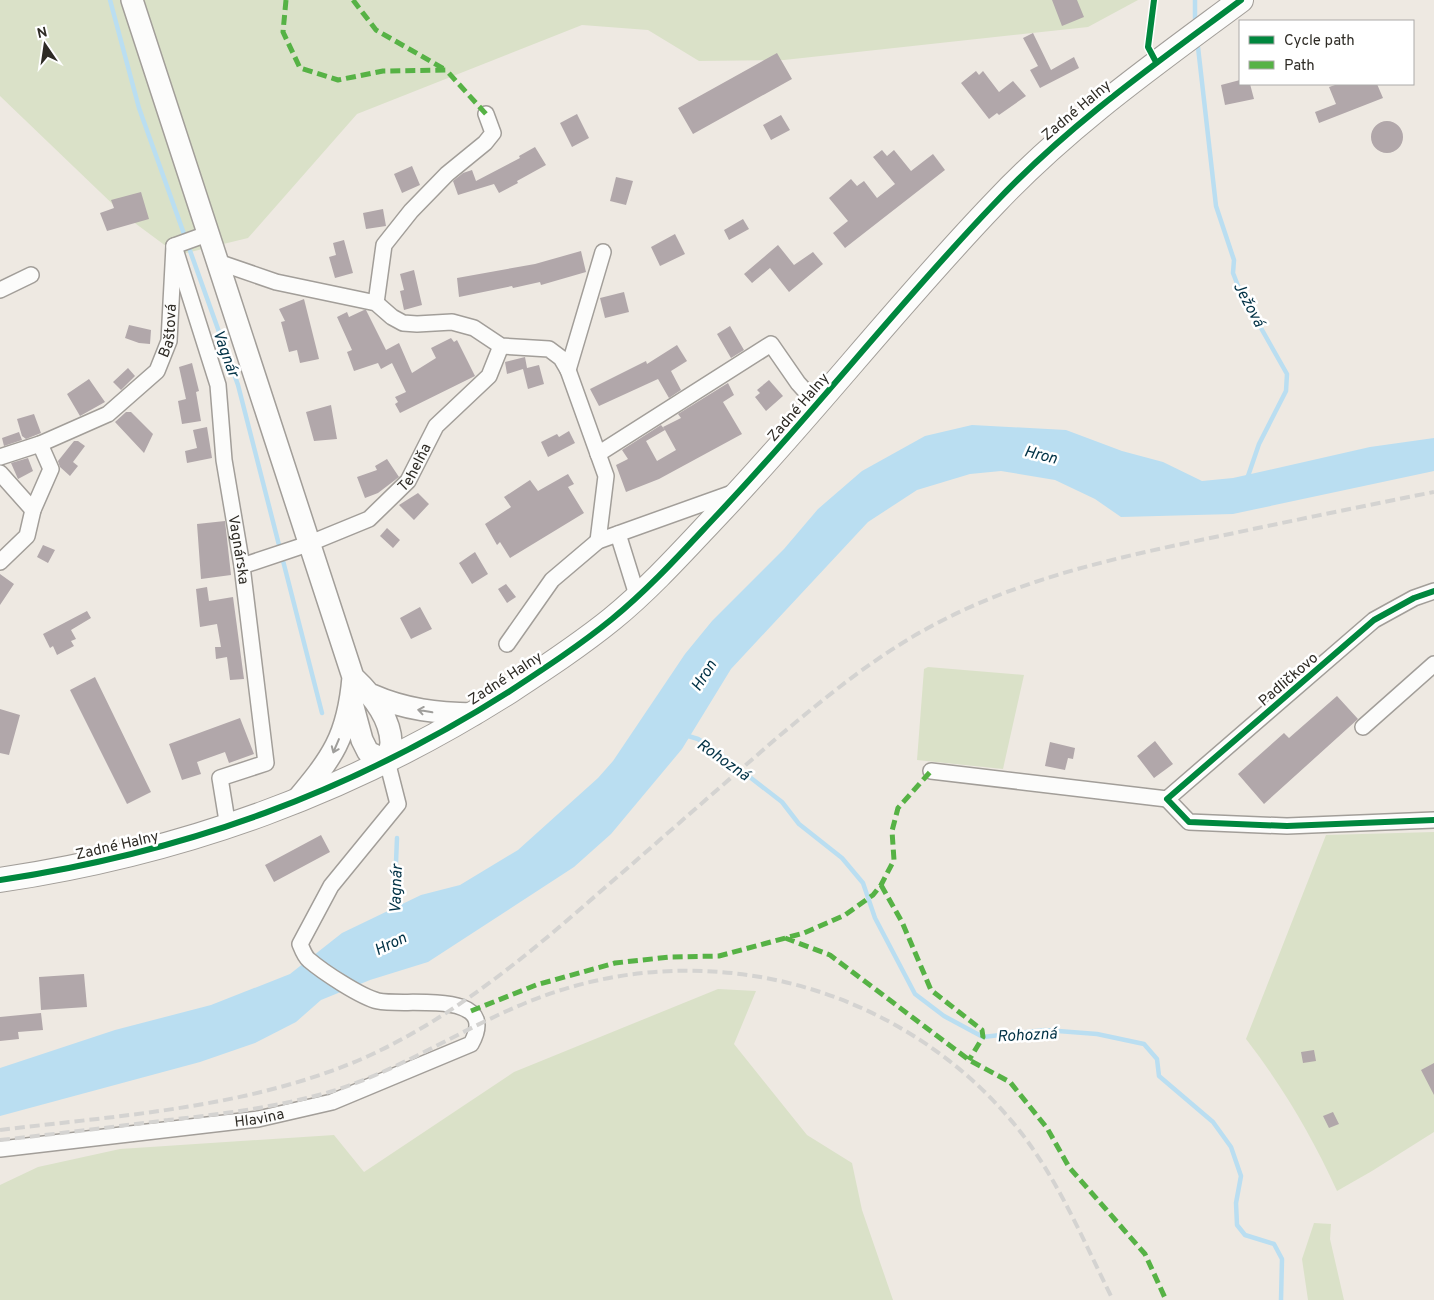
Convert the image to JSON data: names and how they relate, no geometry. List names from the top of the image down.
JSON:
{
  "streets": {
    "main road": ["Zadné Halny"],
    "street": [
      "Baštová",
      "Tehelňa",
      "Vagnárska",
      "Padličkovo",
      "Hlavina"
    ]
  },
  "crossings": [
    ["Zadné Halny", "Vagnárska"],
    ["Zadné Halny", "Hlavina"],
    ["Baštová", "Vagnárska"],
    ["Tehelňa", "Vagnárska"]
  ],
  "water": [
    "Ježová",
    "Vagnár",
    "Hron",
    "Rohozná"
  ],
  "legend": ["Cycle path", "Path"],
  "north": "top"
}
